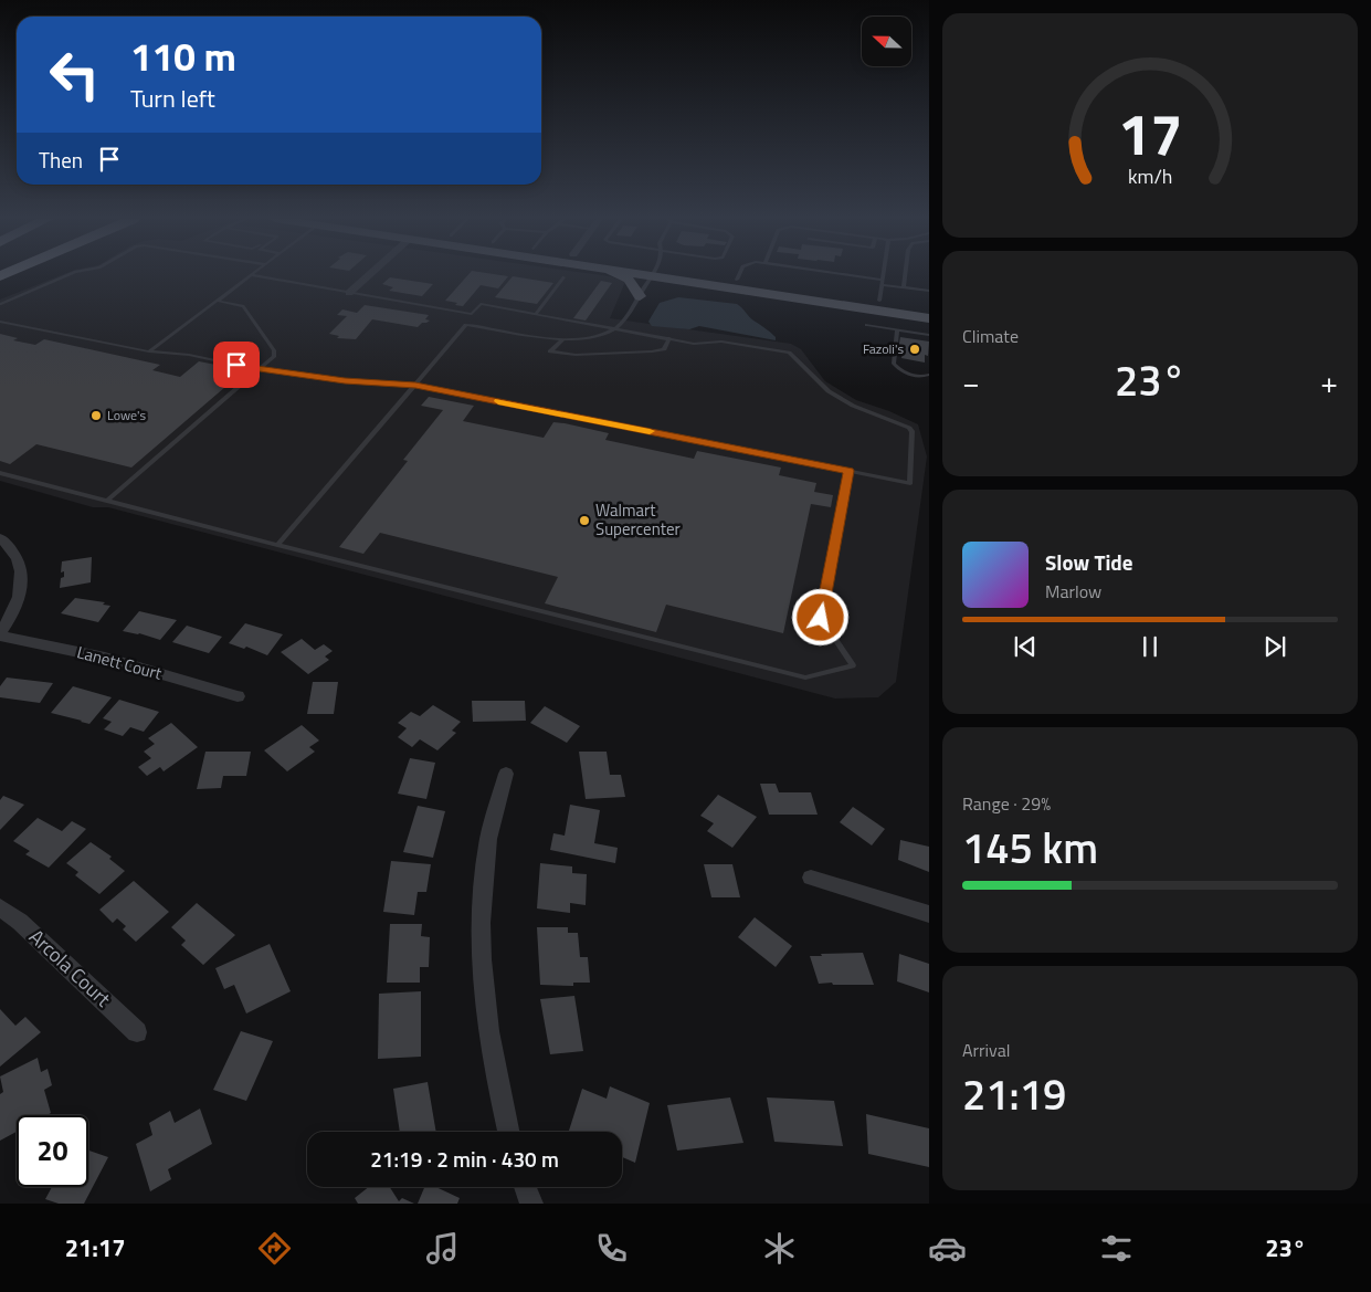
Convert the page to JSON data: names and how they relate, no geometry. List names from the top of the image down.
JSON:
{
  "streets": {
    "street": ["Lanett Court", "Arcola Court"]
  },
  "places": ["Fazoli's", "Lowe's", "Walmart Supercenter"],
  "north": "left",
  "page": {
    "turn": ["110 m", "Turn left"],
    "then": "Then",
    "tile": [
      "Climate",
      ["Range · 29%", "145 km"],
      ["Arrival", "21:19"]
    ],
    "heat": ["−", "23°", "+"],
    "song": ["Slow Tide", "Marlow"],
    "limit": "20",
    "trip": "21:19 · 2 min · 430 m",
    "tabs": ["21:17", "23°"],
    "gauge": ["17", "km/h"]
  }
}
